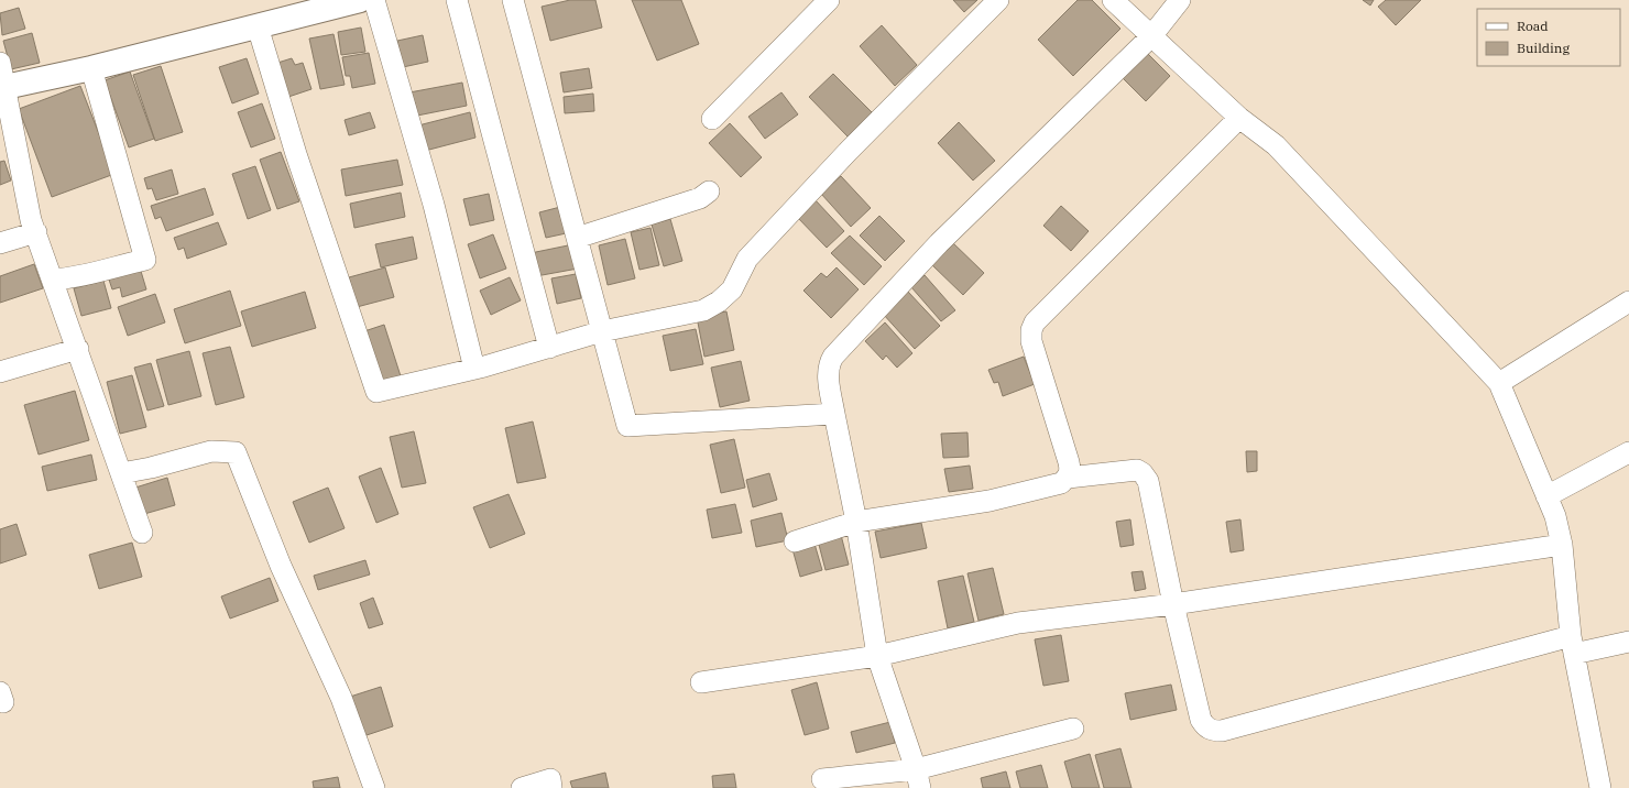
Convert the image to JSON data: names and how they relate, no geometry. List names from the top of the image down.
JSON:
{
  "legend": ["Road", "Building"]
}
